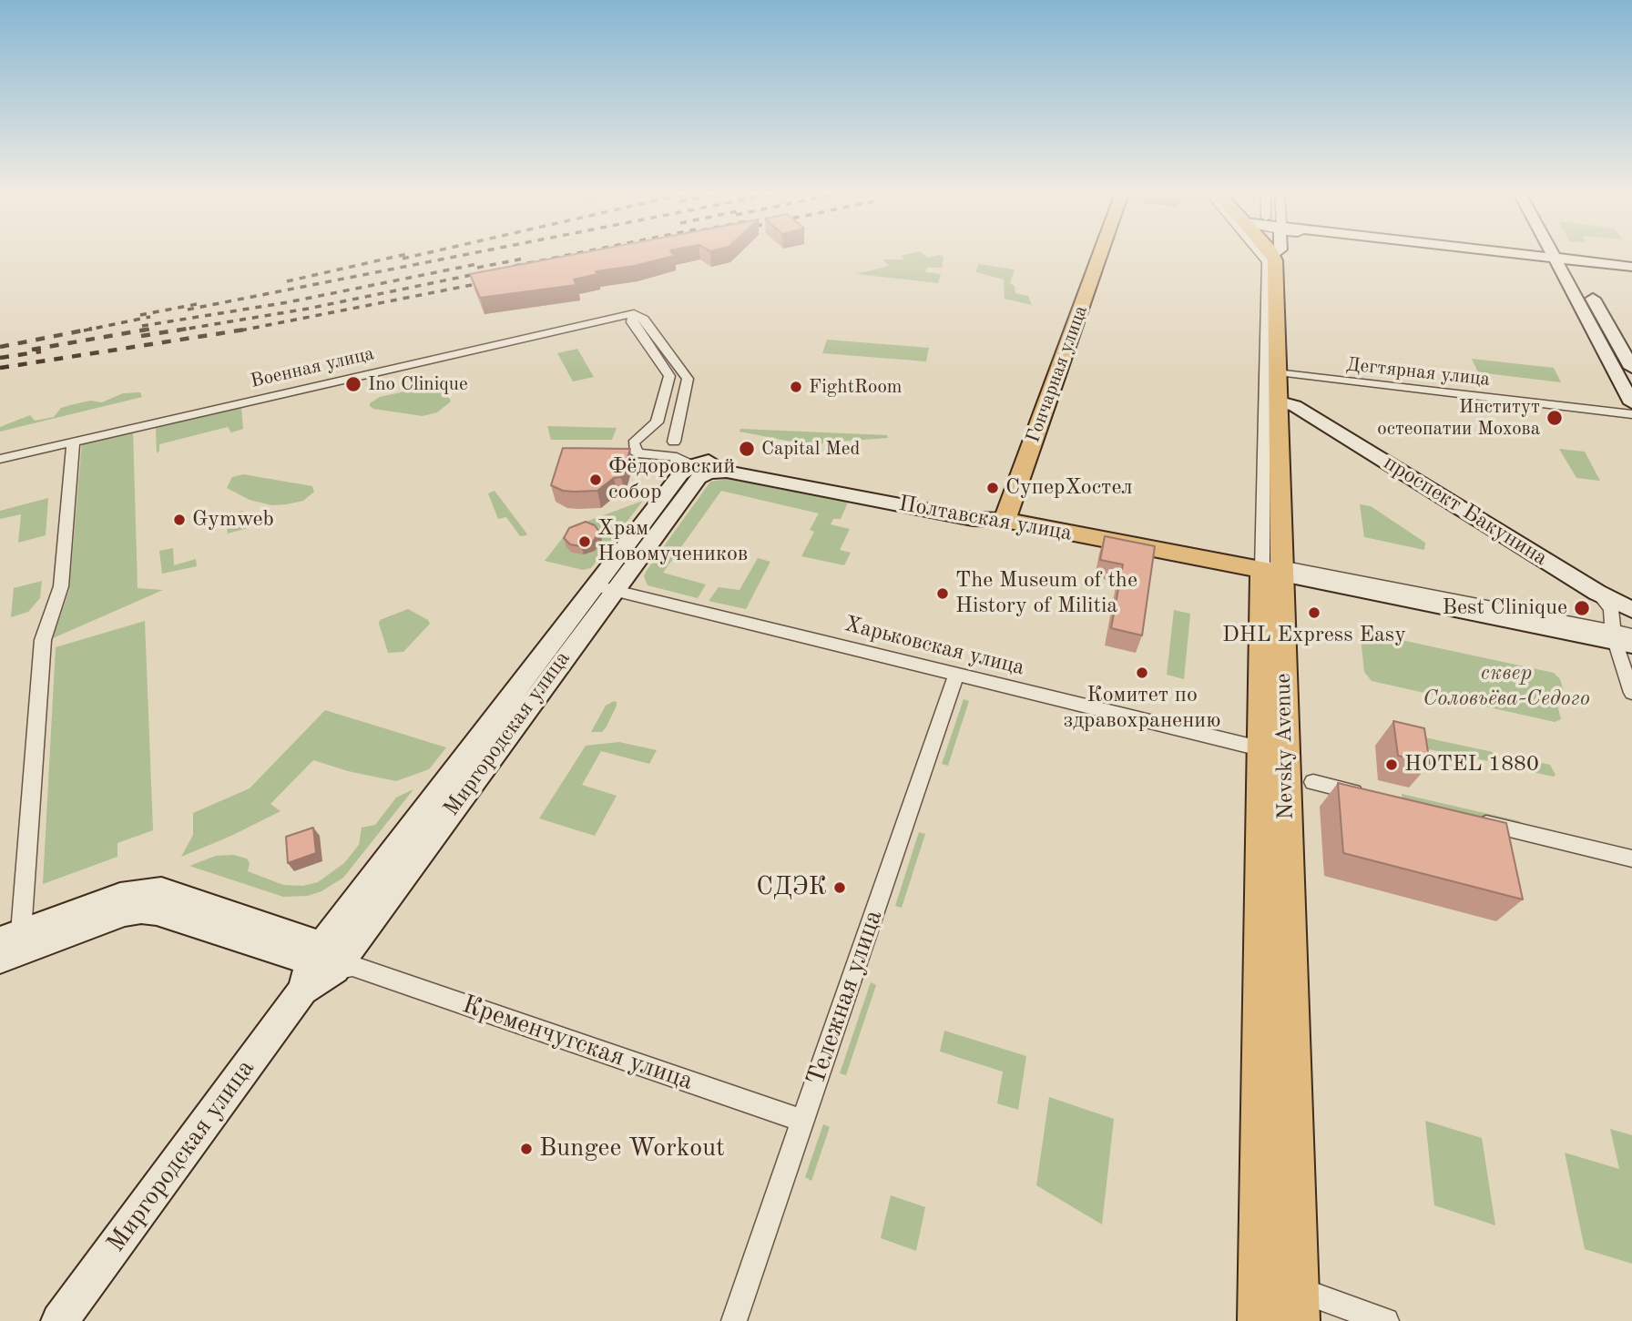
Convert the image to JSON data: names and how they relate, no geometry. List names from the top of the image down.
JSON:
{
  "streets": {
    "main road": ["Гончарная улица", "Полтавская улица", "Nevsky Avenue"],
    "street": [
      "Военная улица",
      "Дегтярная улица",
      "проспект Бакунина",
      "Харьковская улица",
      "Миргородская улица",
      "Тележная улица",
      "Кременчугская улица"
    ]
  },
  "crossings": [
    ["Дегтярная улица", "Nevsky Avenue"],
    ["Гончарная улица", "Полтавская улица"],
    ["проспект Бакунина", "Nevsky Avenue"],
    ["Полтавская улица", "Миргородская улица"],
    ["Полтавская улица", "Nevsky Avenue"],
    ["Харьковская улица", "Миргородская улица"],
    ["Харьковская улица", "Nevsky Avenue"],
    ["Харьковская улица", "Тележная улица"],
    ["Миргородская улица", "Кременчугская улица"],
    ["Тележная улица", "Кременчугская улица"]
  ],
  "parks": ["сквер Соловьёва-Седого"],
  "places": [
    "Ino Clinique",
    "FightRoom",
    "Институт остеопатии Мохова",
    "Capital Med",
    "Фёдоровский собор",
    "СуперХостел",
    "Gymweb",
    "Храм Новомучеников",
    "The Museum of the History of Militia",
    "Best Clinique",
    "DHL Express Easy",
    "Комитет по здравохранению",
    "HOTEL 1880",
    "СДЭК",
    "Bungee Workout"
  ]
}
